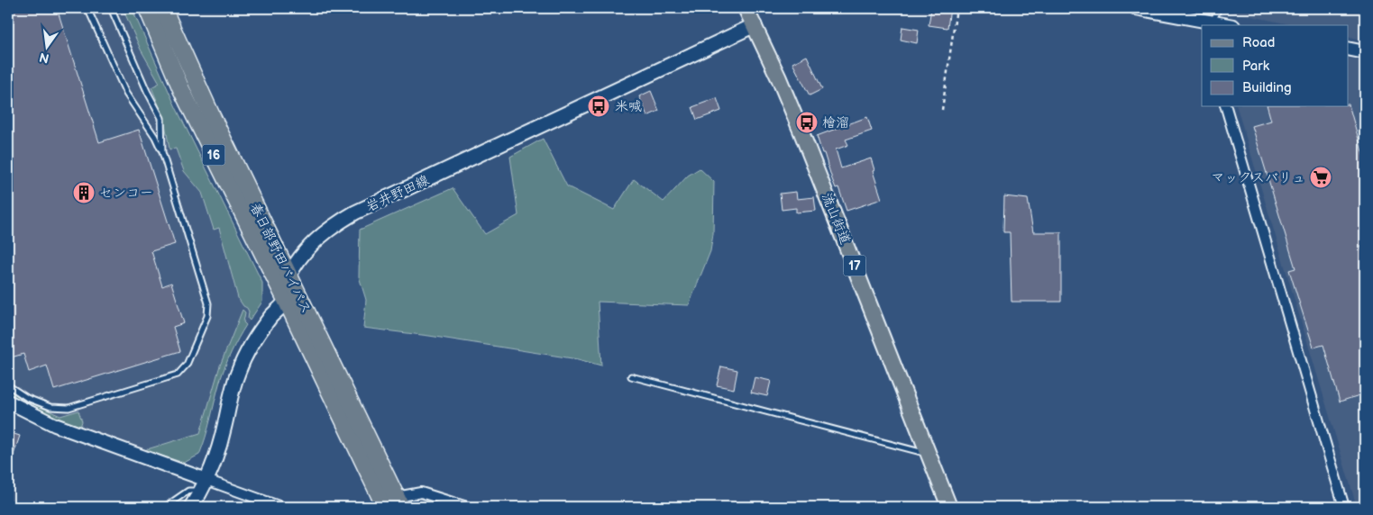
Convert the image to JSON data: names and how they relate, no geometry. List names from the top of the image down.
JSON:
{
  "streets": {
    "highway": ["16", "春日部野田バイパス"],
    "main road": ["岩井野田線", "流山街道", "17"]
  },
  "crossings": [
    ["岩井野田線", "流山街道"],
    ["岩井野田線", "春日部野田バイパス"]
  ],
  "places": {
    "bus stop": ["米喊", "檜溜"],
    "supermarket": ["マックスバリュ"],
    "building": ["センコー"]
  },
  "legend": ["Road", "Park", "Building"],
  "north": "bottom"
}
